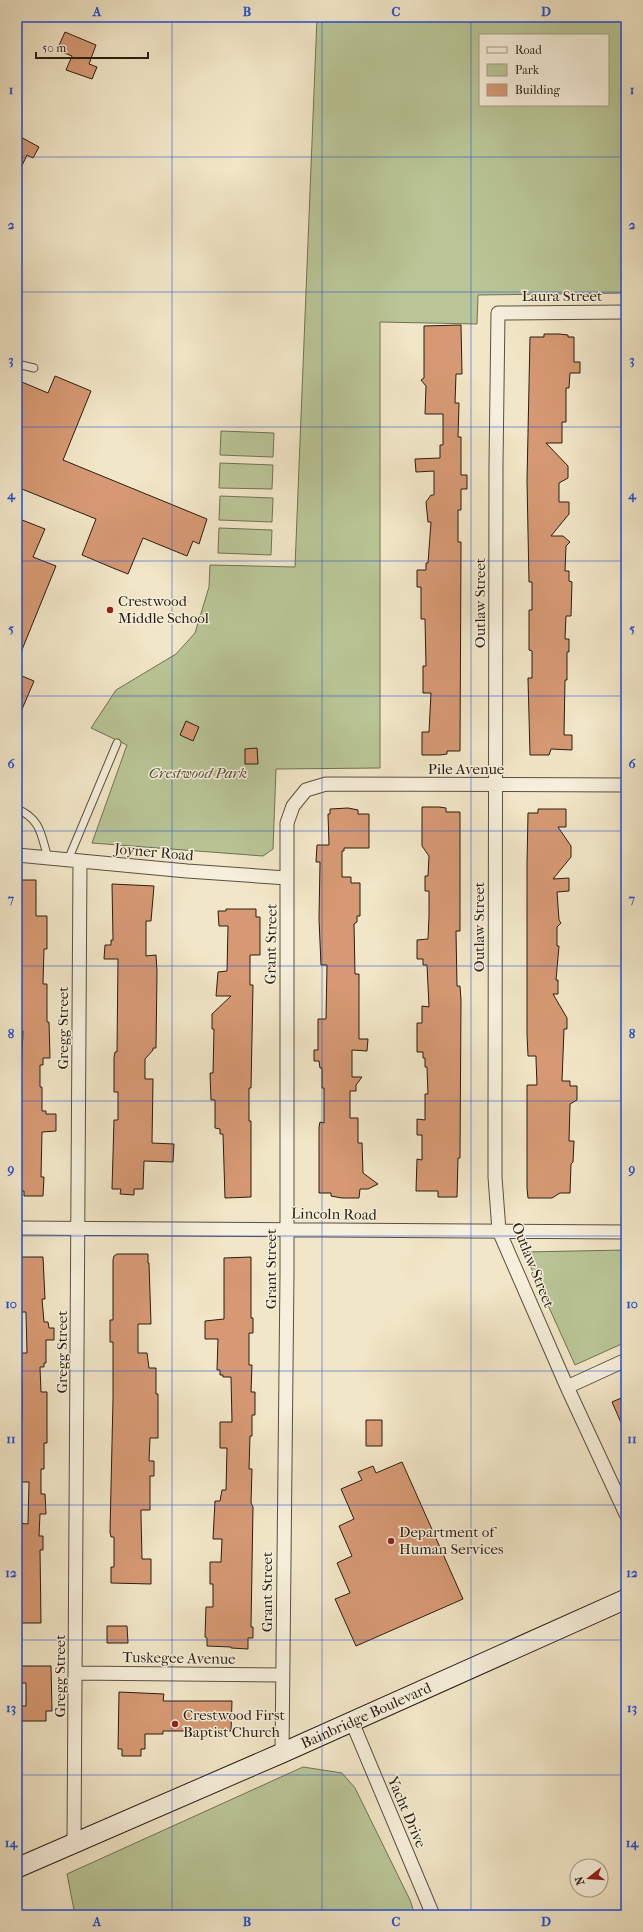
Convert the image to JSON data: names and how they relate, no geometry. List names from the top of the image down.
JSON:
{
  "streets": {
    "main road": ["Bainbridge Boulevard"],
    "street": [
      "Laura Street",
      "Outlaw Street",
      "Pile Avenue",
      "Joyner Road",
      "Grant Street",
      "Gregg Street",
      "Lincoln Road",
      "Tuskegee Avenue",
      "Yacht Drive"
    ]
  },
  "crossings": [
    ["Laura Street", "Outlaw Street"],
    ["Outlaw Street", "Pile Avenue"],
    ["Outlaw Street", "Lincoln Road"],
    ["Pile Avenue", "Grant Street"],
    ["Joyner Road", "Grant Street"],
    ["Joyner Road", "Gregg Street"],
    ["Grant Street", "Lincoln Road"],
    ["Grant Street", "Tuskegee Avenue"],
    ["Grant Street", "Bainbridge Boulevard"],
    ["Gregg Street", "Lincoln Road"],
    ["Gregg Street", "Tuskegee Avenue"],
    ["Gregg Street", "Bainbridge Boulevard"],
    ["Bainbridge Boulevard", "Yacht Drive"]
  ],
  "parks": ["Crestwood Park"],
  "places": ["Crestwood Middle School", "Department of Human Services", "Crestwood First Baptist Church"],
  "legend": ["Road", "Park", "Building"],
  "scale_bar": "50 m",
  "north": "left",
  "grid": {
    "columns": [
      "A",
      "B",
      "C",
      "D"
    ],
    "rows": [
      "1",
      "2",
      "3",
      "4",
      "5",
      "6",
      "7",
      "8",
      "9",
      "10",
      "11",
      "12",
      "13",
      "14"
    ]
  }
}
